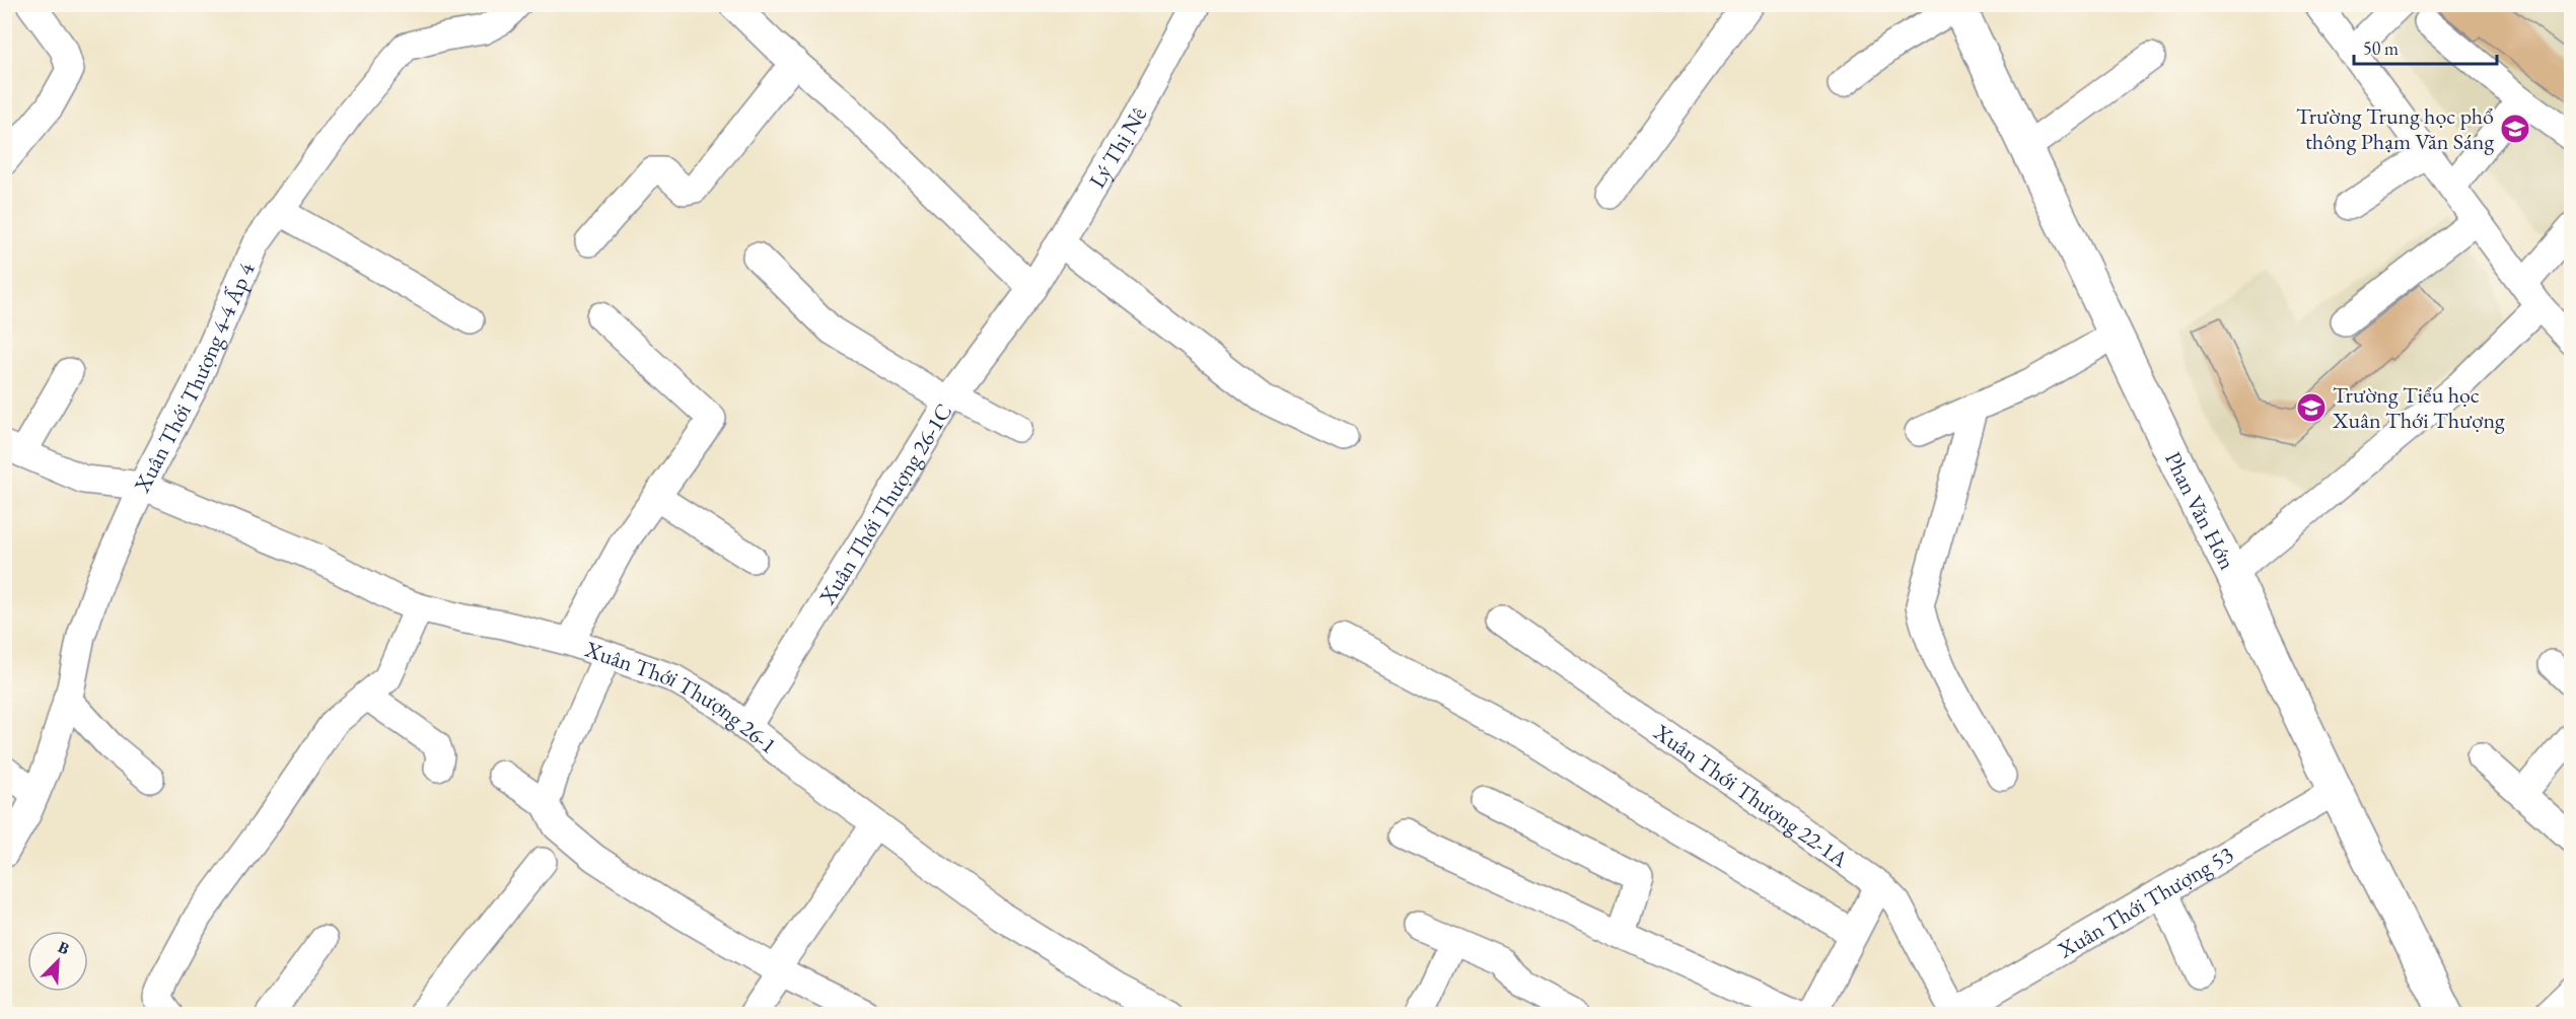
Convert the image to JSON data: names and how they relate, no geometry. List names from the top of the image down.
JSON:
{
  "streets": {
    "main road": ["Phan Văn Hớn"],
    "street": [
      "Lý Thị Nê",
      "Xuân Thới Thượng 4-4 Ấp 4",
      "Xuân Thới Thượng 26-1C",
      "Xuân Thới Thượng 26-1",
      "Xuân Thới Thượng 22-1A",
      "Xuân Thới Thượng 53"
    ]
  },
  "crossings": [
    ["Lý Thị Nê", "Xuân Thới Thượng 26-1C"],
    ["Xuân Thới Thượng 4-4 Ấp 4", "Xuân Thới Thượng 26-1"],
    ["Xuân Thới Thượng 26-1C", "Xuân Thới Thượng 26-1"],
    ["Phan Văn Hớn", "Xuân Thới Thượng 53"],
    ["Xuân Thới Thượng 22-1A", "Xuân Thới Thượng 53"]
  ],
  "places": {
    "school or university": ["Trường Trung học phổ thông Phạm Văn Sáng", "Trường Tiểu học Xuân Thới Thượng"]
  },
  "scale_bar": "50 m",
  "north": "top right"
}
